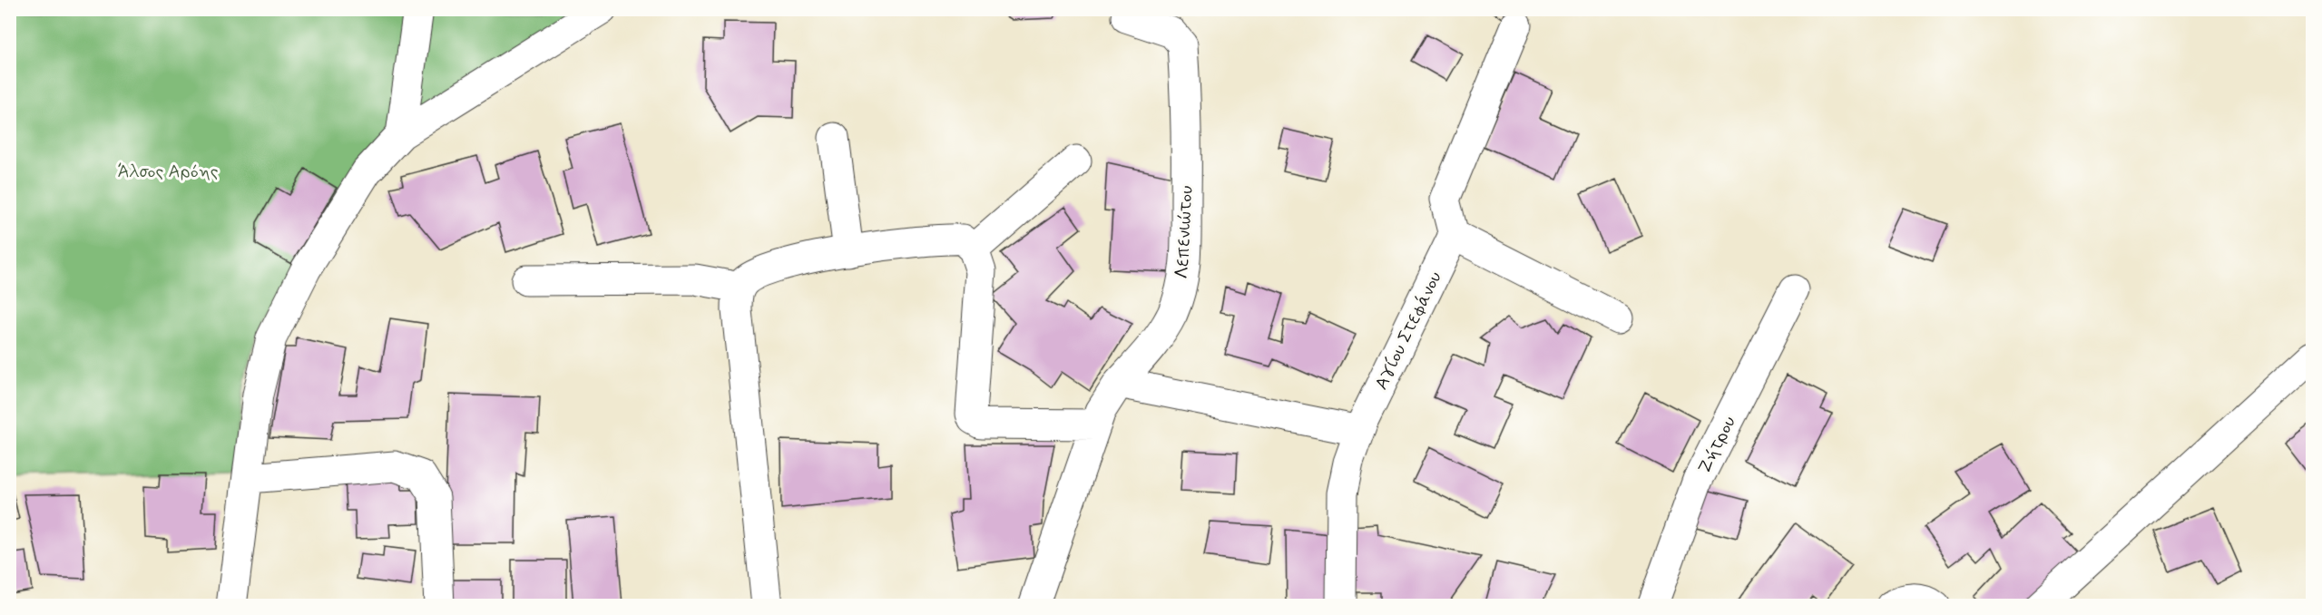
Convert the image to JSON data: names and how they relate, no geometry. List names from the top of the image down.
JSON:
{
  "streets": {
    "street": ["Λεπενιώτου", "Αγίου Στεφάνου", "Ζήτρου"]
  },
  "parks": ["Άλσος Αρόης"]
}
